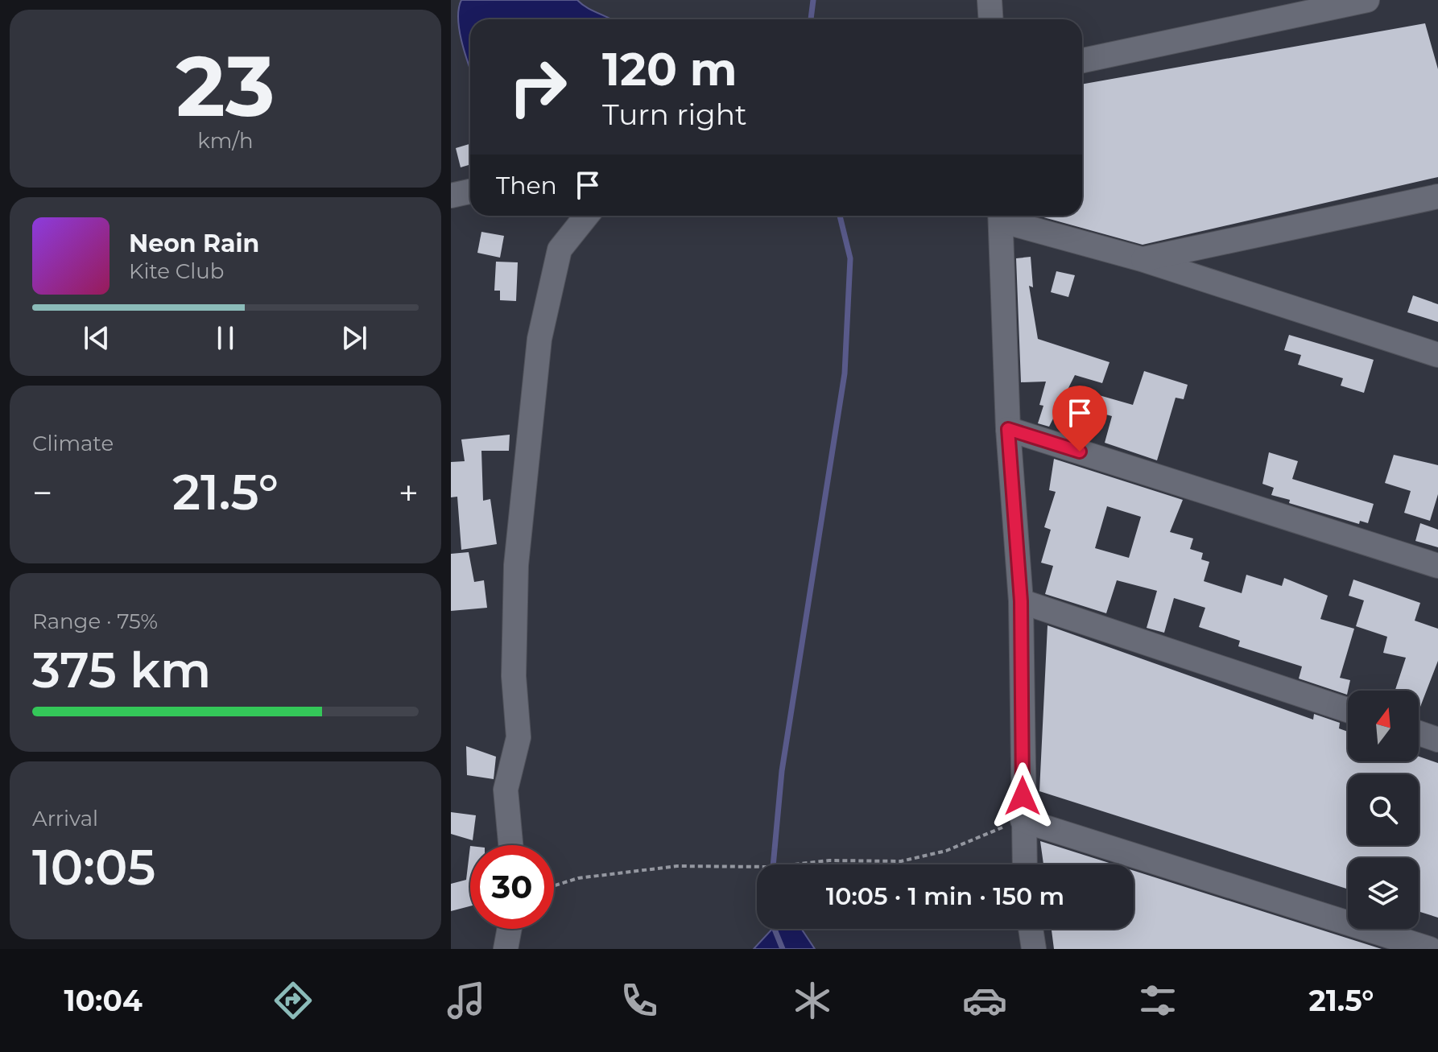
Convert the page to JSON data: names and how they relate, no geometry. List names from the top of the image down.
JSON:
{
  "north": "top",
  "page": {
    "tile": [
      ["23", "km/h"],
      "Climate",
      ["Range · 75%", "375 km"],
      ["Arrival", "10:05"]
    ],
    "turn": ["120 m", "Turn right"],
    "then": "Then",
    "song": ["Neon Rain", "Kite Club"],
    "heat": ["−", "21.5°", "+"],
    "limit": "30",
    "trip": "10:05 · 1 min · 150 m",
    "tabs": ["10:04", "21.5°"]
  }
}
